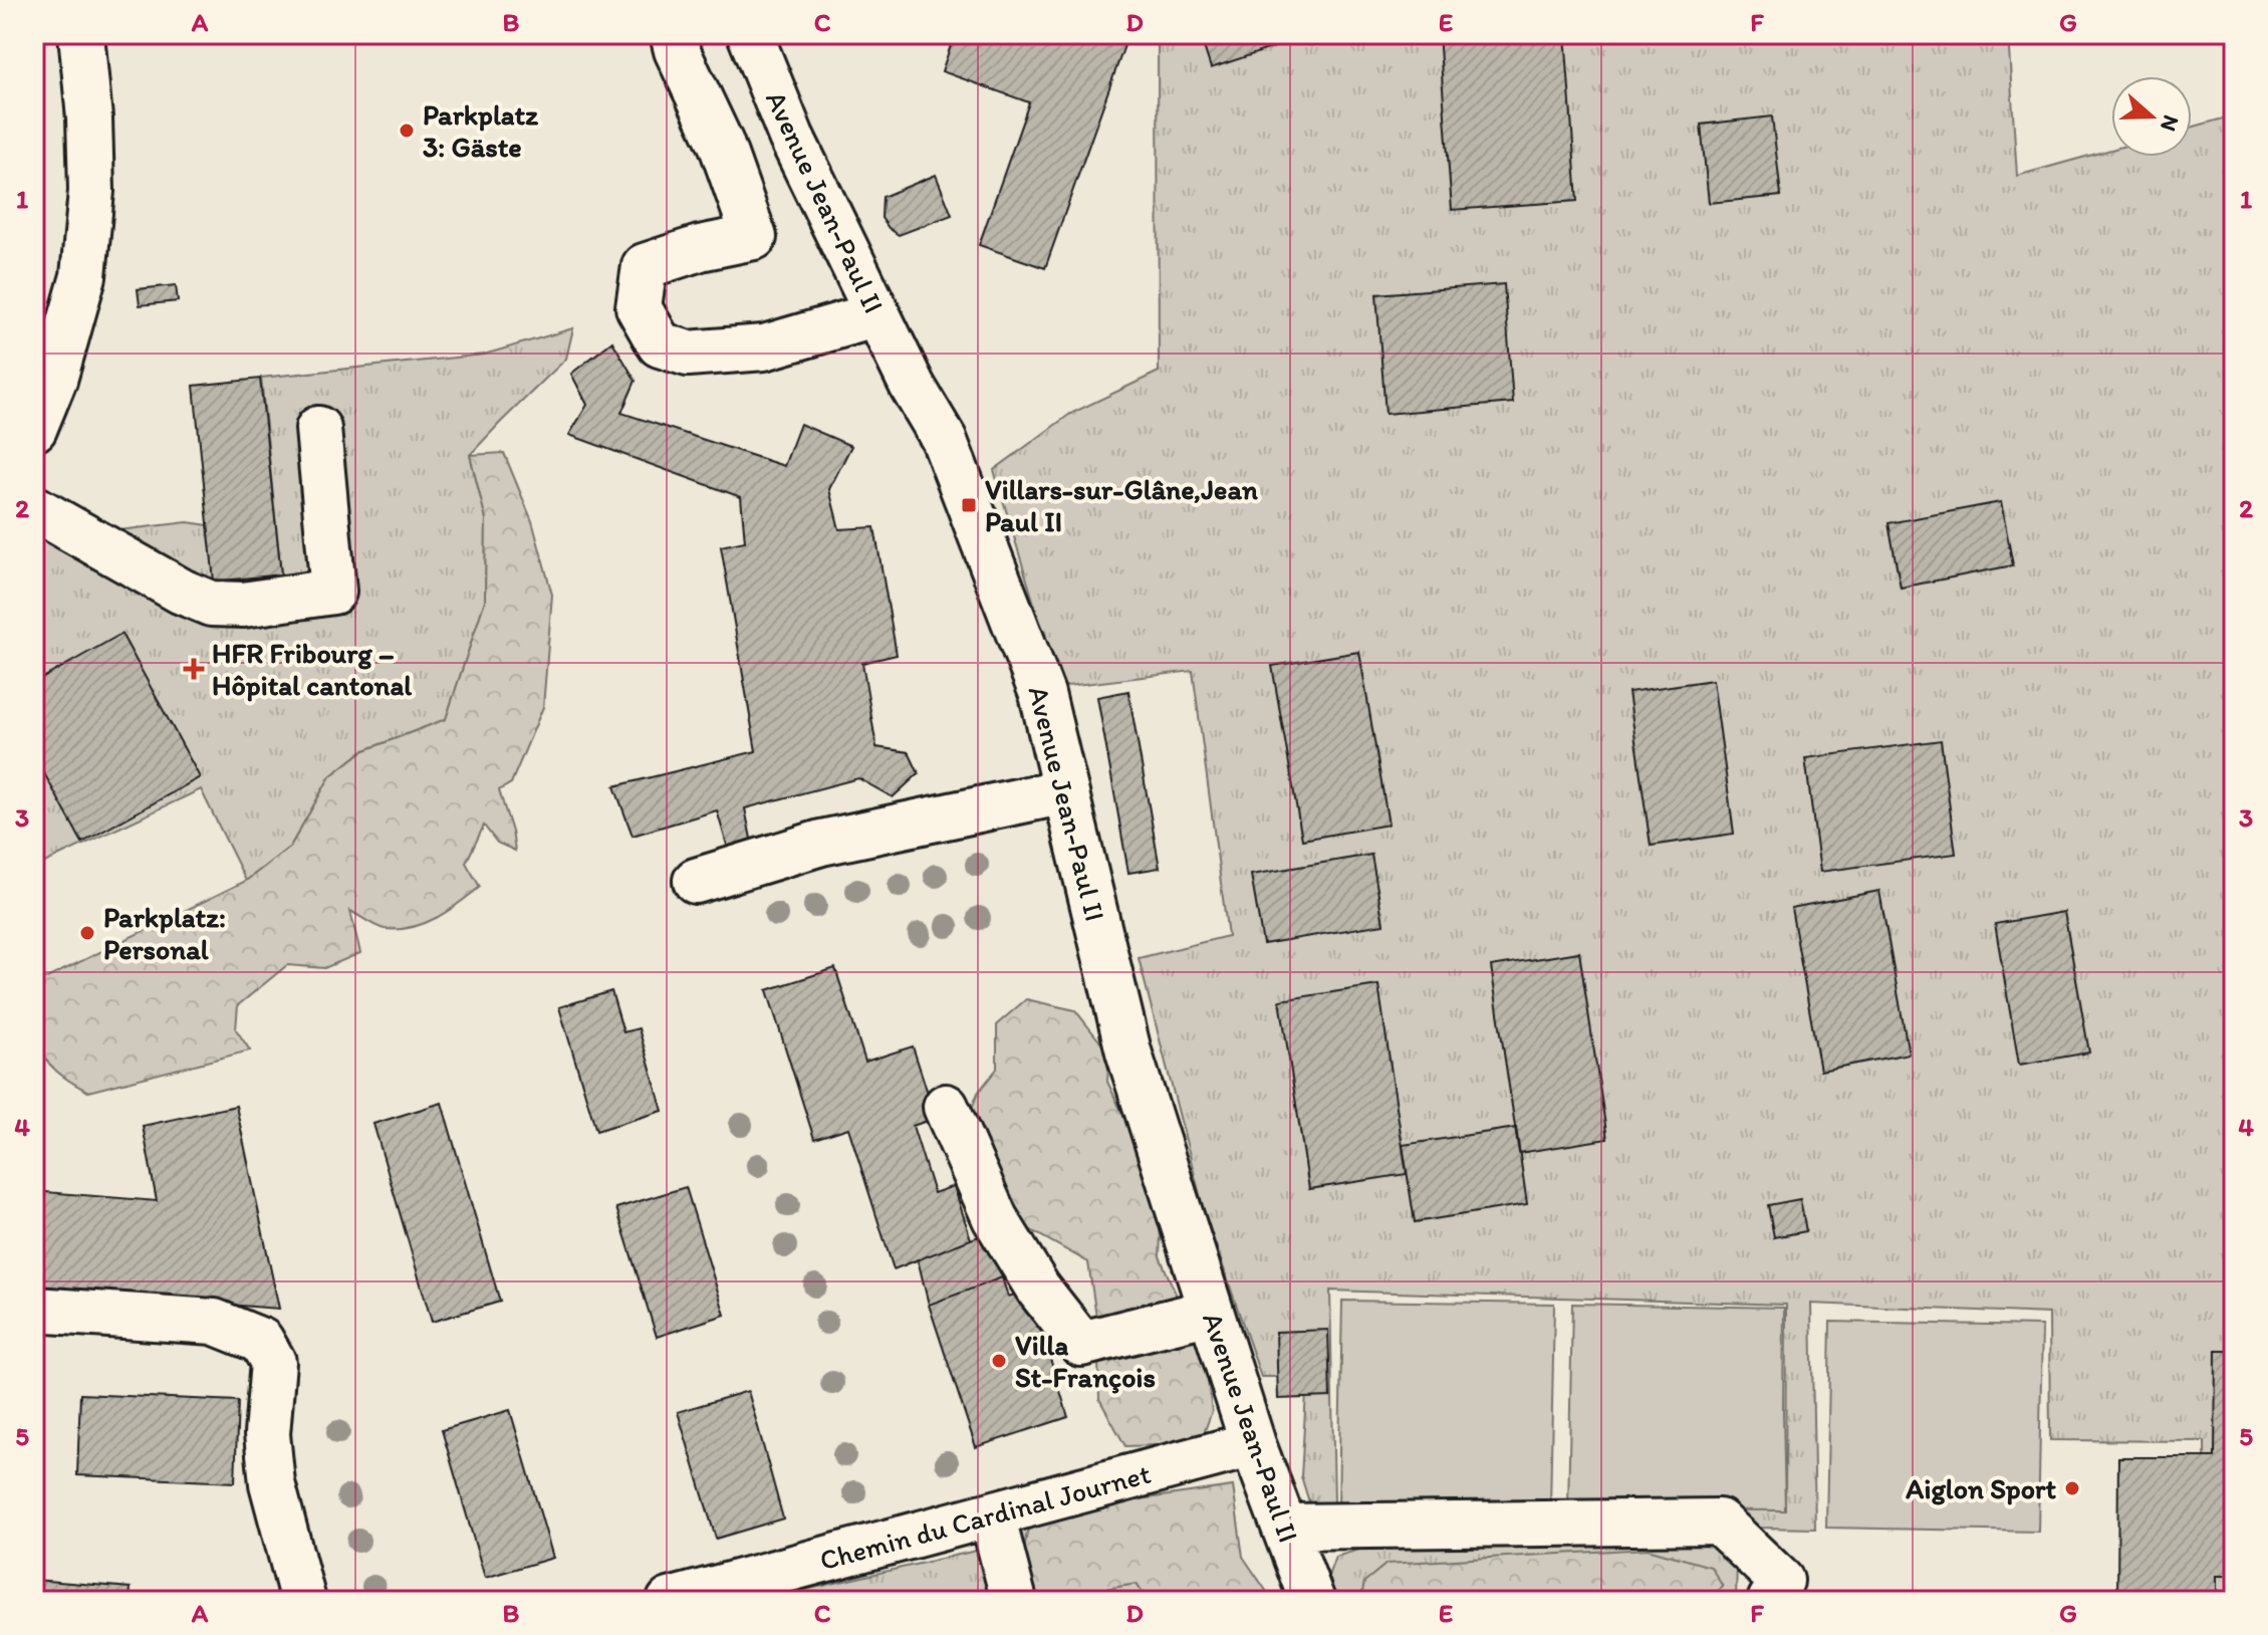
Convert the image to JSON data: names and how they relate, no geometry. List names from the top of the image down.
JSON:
{
  "streets": {
    "street": ["Avenue Jean-Paul II", "Chemin du Cardinal Journet"]
  },
  "crossings": [
    ["Avenue Jean-Paul II", "Chemin du Cardinal Journet"]
  ],
  "places": {
    "other": [
      "Parkplatz 3: Gäste",
      "Parkplatz: Personal",
      "Villa St-François",
      "Aiglon Sport"
    ],
    "transit": ["Villars-sur-Glâne,Jean Paul II"],
    "health": ["HFR Fribourg – Hôpital cantonal"]
  },
  "north": "right",
  "grid": {
    "columns": [
      "A",
      "B",
      "C",
      "D",
      "E",
      "F",
      "G"
    ],
    "rows": [
      "1",
      "2",
      "3",
      "4",
      "5"
    ]
  }
}
